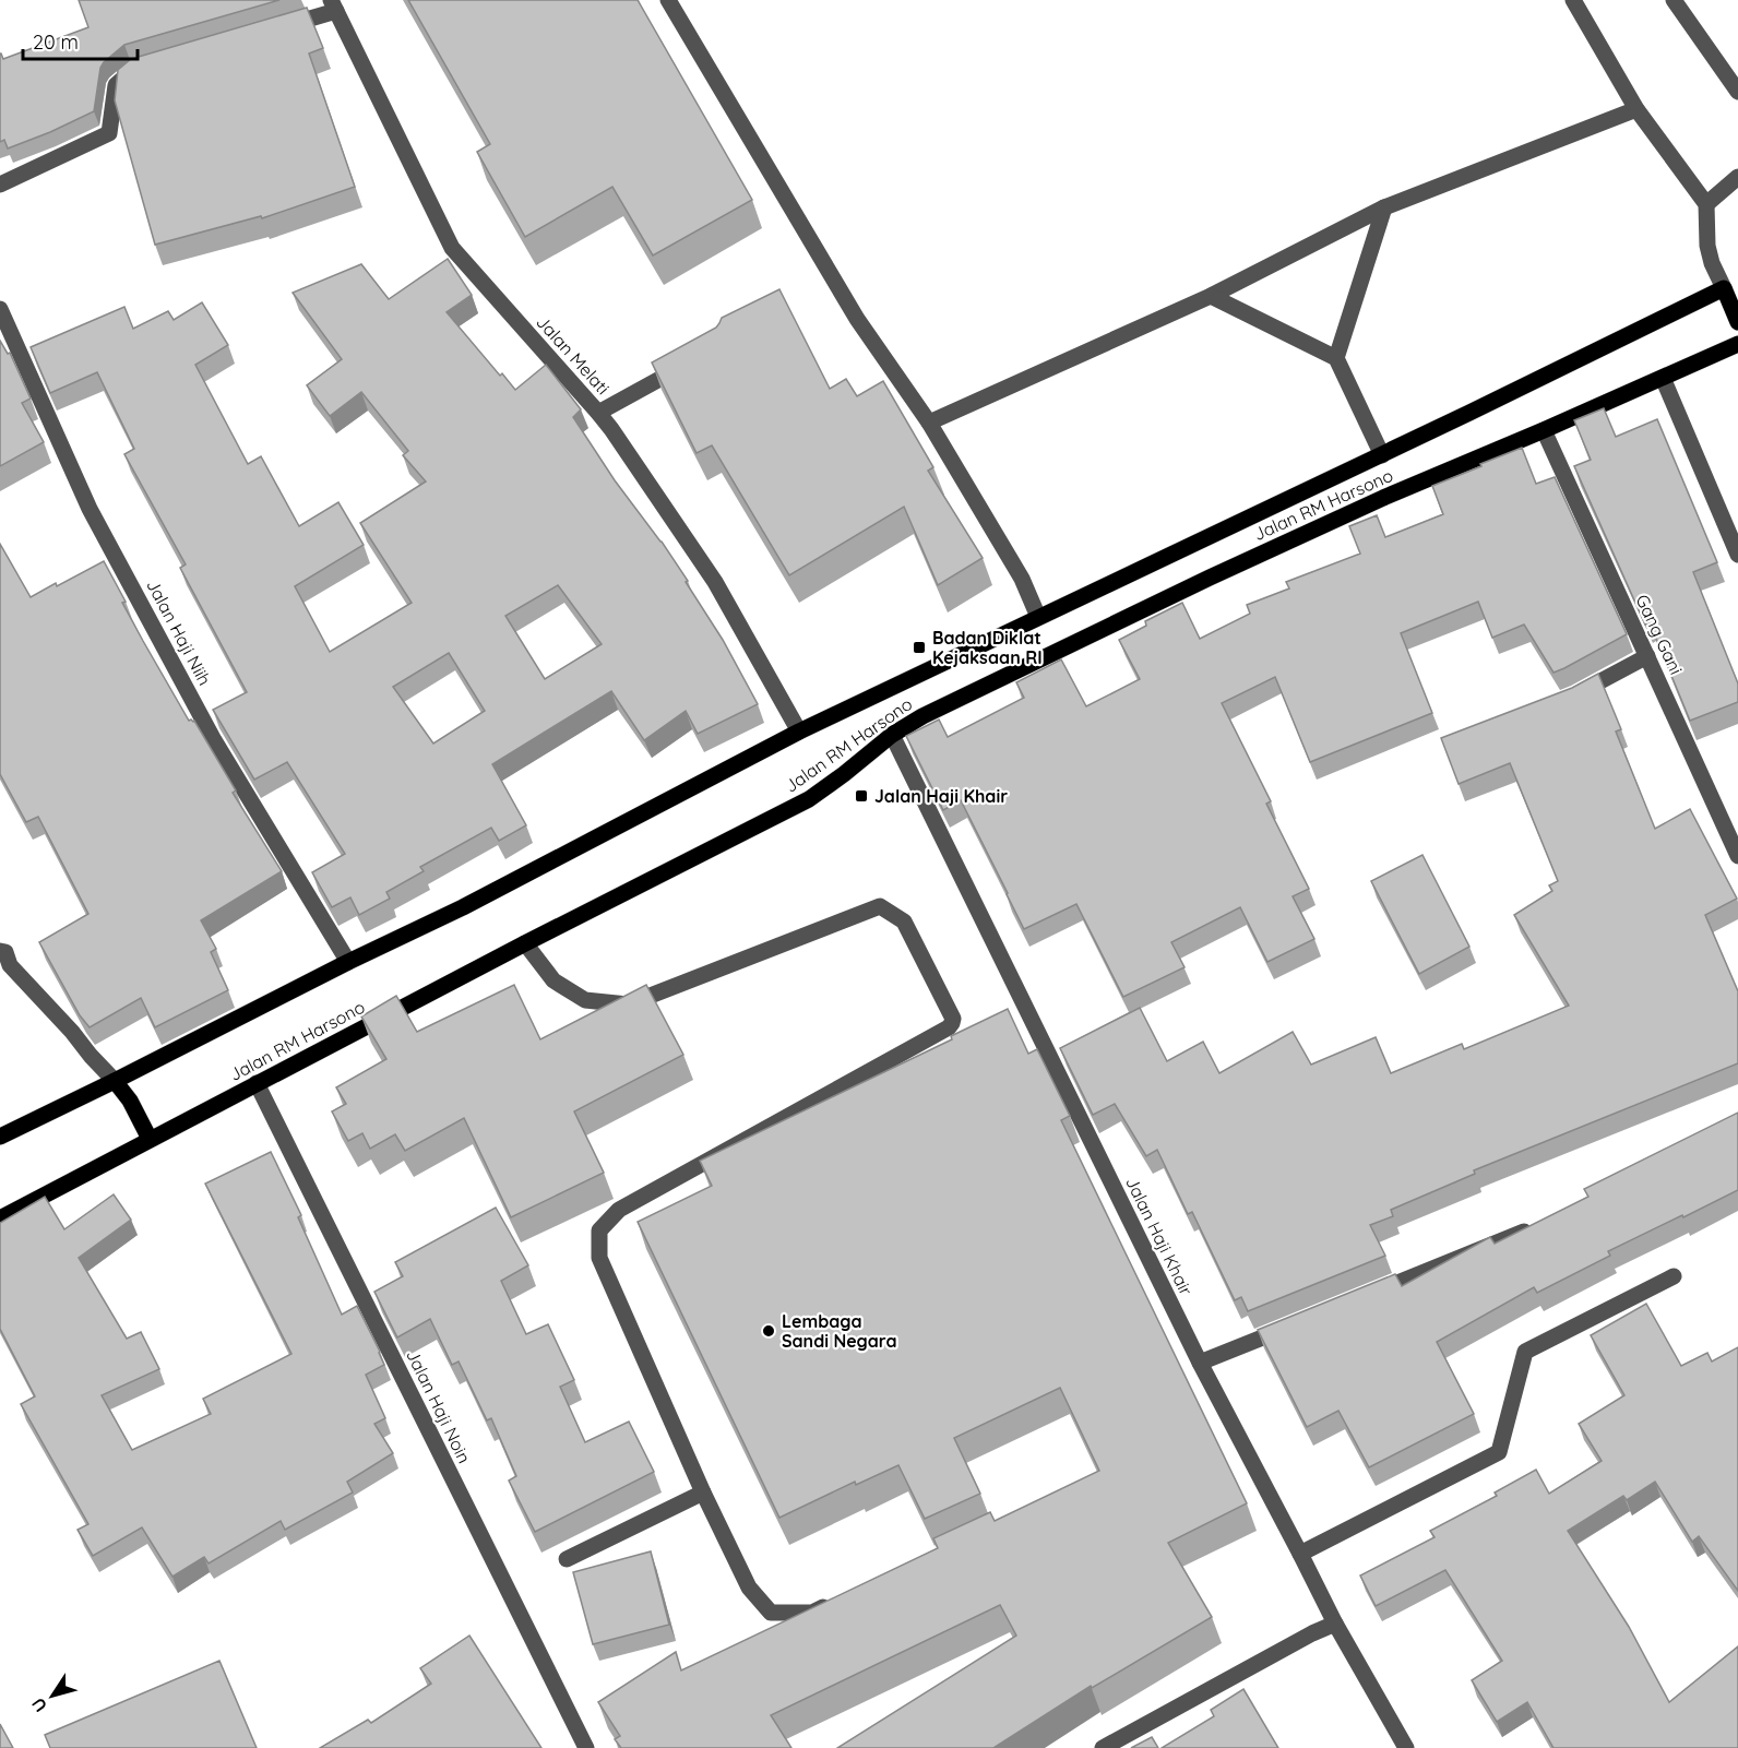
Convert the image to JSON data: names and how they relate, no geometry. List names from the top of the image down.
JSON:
{
  "streets": {
    "main road": ["Jalan RM Harsono"],
    "street": [
      "Jalan Melati",
      "Jalan Haji Niih",
      "Gang Gani",
      "Jalan Haji Khair",
      "Jalan Haji Noin"
    ]
  },
  "crossings": [
    ["Jalan Melati", "Jalan RM Harsono"],
    ["Jalan RM Harsono", "Jalan Haji Niih"],
    ["Jalan RM Harsono", "Gang Gani"],
    ["Jalan RM Harsono", "Jalan Haji Khair"],
    ["Jalan RM Harsono", "Jalan Haji Noin"]
  ],
  "places": {
    "transit": ["Badan Diklat Kejaksaan RI", "Jalan Haji Khair"],
    "other": ["Lembaga Sandi Negara"]
  },
  "scale_bar": "20 m",
  "north": "bottom left"
}
